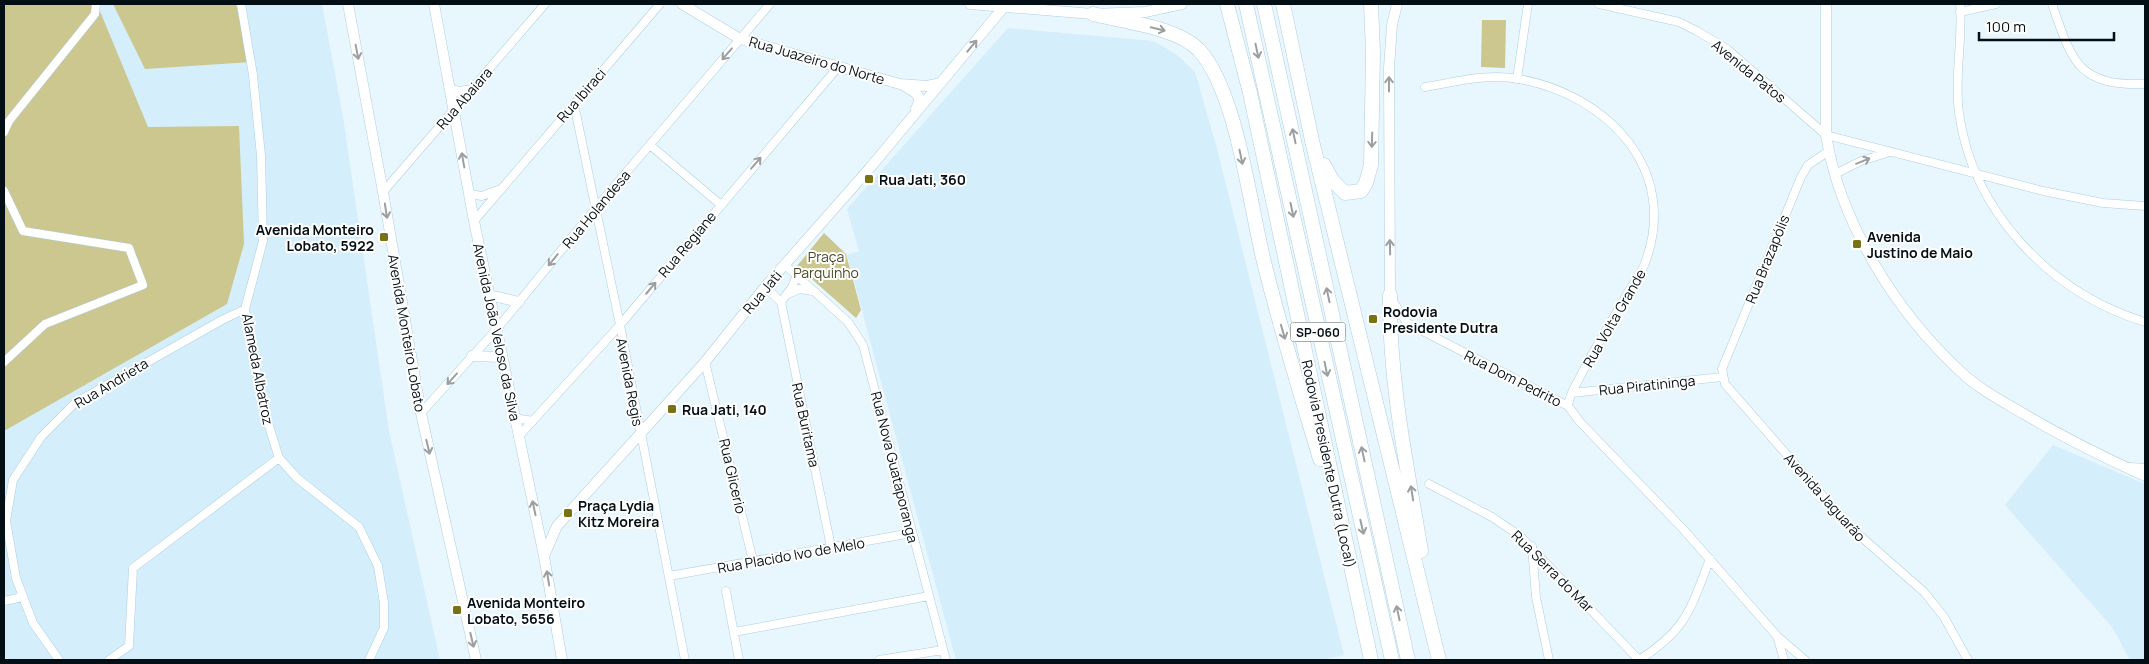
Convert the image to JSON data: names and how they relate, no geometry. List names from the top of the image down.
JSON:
{
  "streets": {
    "highway": ["SP-060", "Rodovia Presidente Dutra (Local)"],
    "street": [
      "Rua Juazeiro do Norte",
      "Avenida Patos",
      "Rua Ibiraci",
      "Rua Abaiara",
      "Rua Holandesa",
      "Rua Regiane",
      "Rua Brazapólis",
      "Rua Jati",
      "Rua Volta Grande",
      "Avenida João Veloso da Silva",
      "Avenida Monteiro Lobato",
      "Alameda Albatroz",
      "Rua Dom Pedrito",
      "Avenida Regis",
      "Rua Andrieta",
      "Rua Piratininga",
      "Rua Buritama",
      "Rua Nova Guataporanga",
      "Rua Glicerio",
      "Avenida Jaguarão",
      "Rua Placido Ivo de Melo",
      "Rua Serra do Mar"
    ]
  },
  "crossings": [
    ["Rua Juazeiro do Norte", "Rua Holandesa"],
    ["Rua Juazeiro do Norte", "Rua Regiane"],
    ["Rua Juazeiro do Norte", "Rua Jati"],
    ["Rua Ibiraci", "Avenida João Veloso da Silva"],
    ["Rua Ibiraci", "Avenida Regis"],
    ["Rua Abaiara", "Avenida João Veloso da Silva"],
    ["Rua Abaiara", "Avenida Monteiro Lobato"],
    ["Rua Holandesa", "Avenida João Veloso da Silva"],
    ["Rua Holandesa", "Avenida Monteiro Lobato"],
    ["Rua Holandesa", "Avenida Regis"],
    ["Rua Regiane", "Avenida João Veloso da Silva"],
    ["Rua Regiane", "Avenida Regis"],
    ["Rua Brazapólis", "Rua Piratininga"],
    ["Rua Brazapólis", "Avenida Jaguarão"],
    ["Rua Jati", "Avenida João Veloso da Silva"],
    ["Rua Jati", "Avenida Regis"],
    ["Rua Jati", "Rua Nova Guataporanga"],
    ["Rua Jati", "Rua Glicerio"],
    ["Rua Volta Grande", "Rua Dom Pedrito"],
    ["Rua Volta Grande", "Rua Piratininga"],
    ["Alameda Albatroz", "Rua Andrieta"],
    ["Avenida Regis", "Rua Placido Ivo de Melo"],
    ["Rua Piratininga", "Avenida Jaguarão"],
    ["Rua Buritama", "Rua Placido Ivo de Melo"],
    ["Rua Nova Guataporanga", "Rua Placido Ivo de Melo"],
    ["Rua Glicerio", "Rua Placido Ivo de Melo"]
  ],
  "one_way": [
    "Rua Holandesa",
    "Rua Regiane",
    "Avenida João Veloso da Silva",
    "Avenida Monteiro Lobato"
  ],
  "parks": ["Praça Parquinho"],
  "places": {
    "transit": [
      "Rua Jati, 360",
      "Avenida Monteiro Lobato, 5922",
      "Avenida Justino de Maio",
      "Rodovia Presidente Dutra",
      "Rua Jati, 140",
      "Praça Lydia Kitz Moreira",
      "Avenida Monteiro Lobato, 5656"
    ]
  },
  "scale_bar": "100 m"
}
